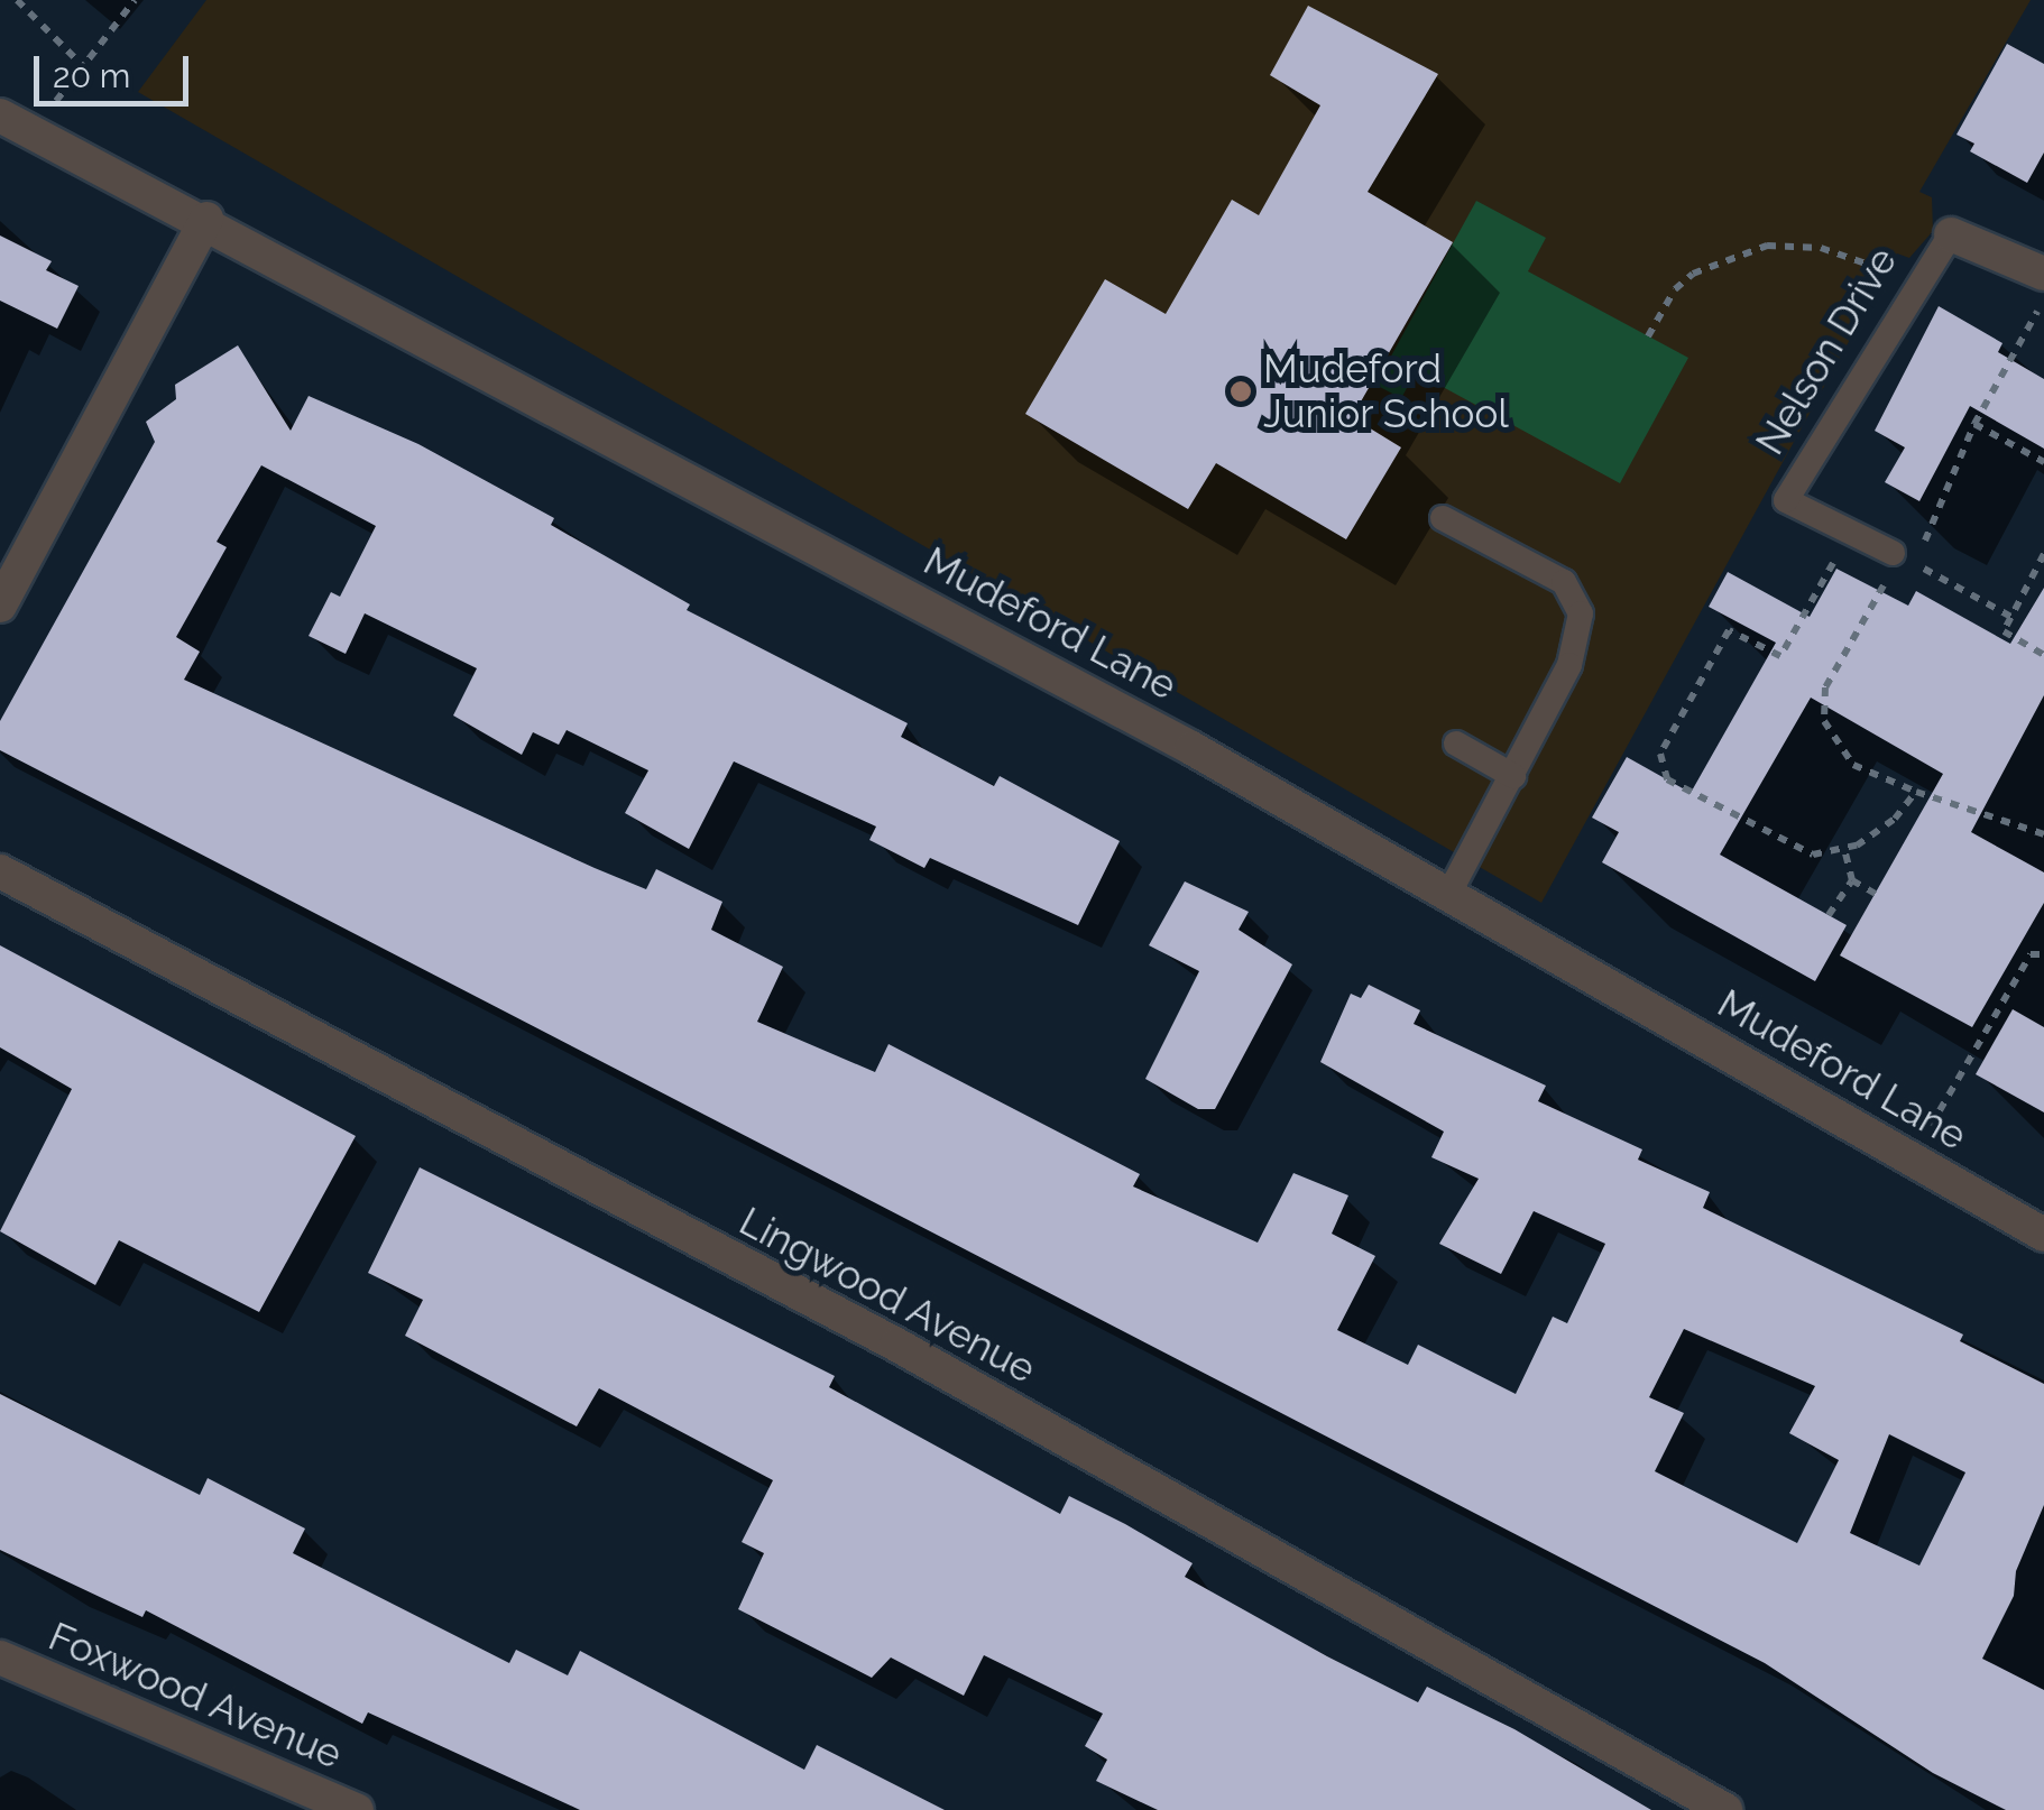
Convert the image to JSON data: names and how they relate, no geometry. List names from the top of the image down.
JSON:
{
  "streets": {
    "street": [
      "Nelson Drive",
      "Mudeford Lane",
      "Lingwood Avenue",
      "Foxwood Avenue"
    ]
  },
  "places": ["Mudeford Junior School"],
  "scale_bar": "20 m"
}
